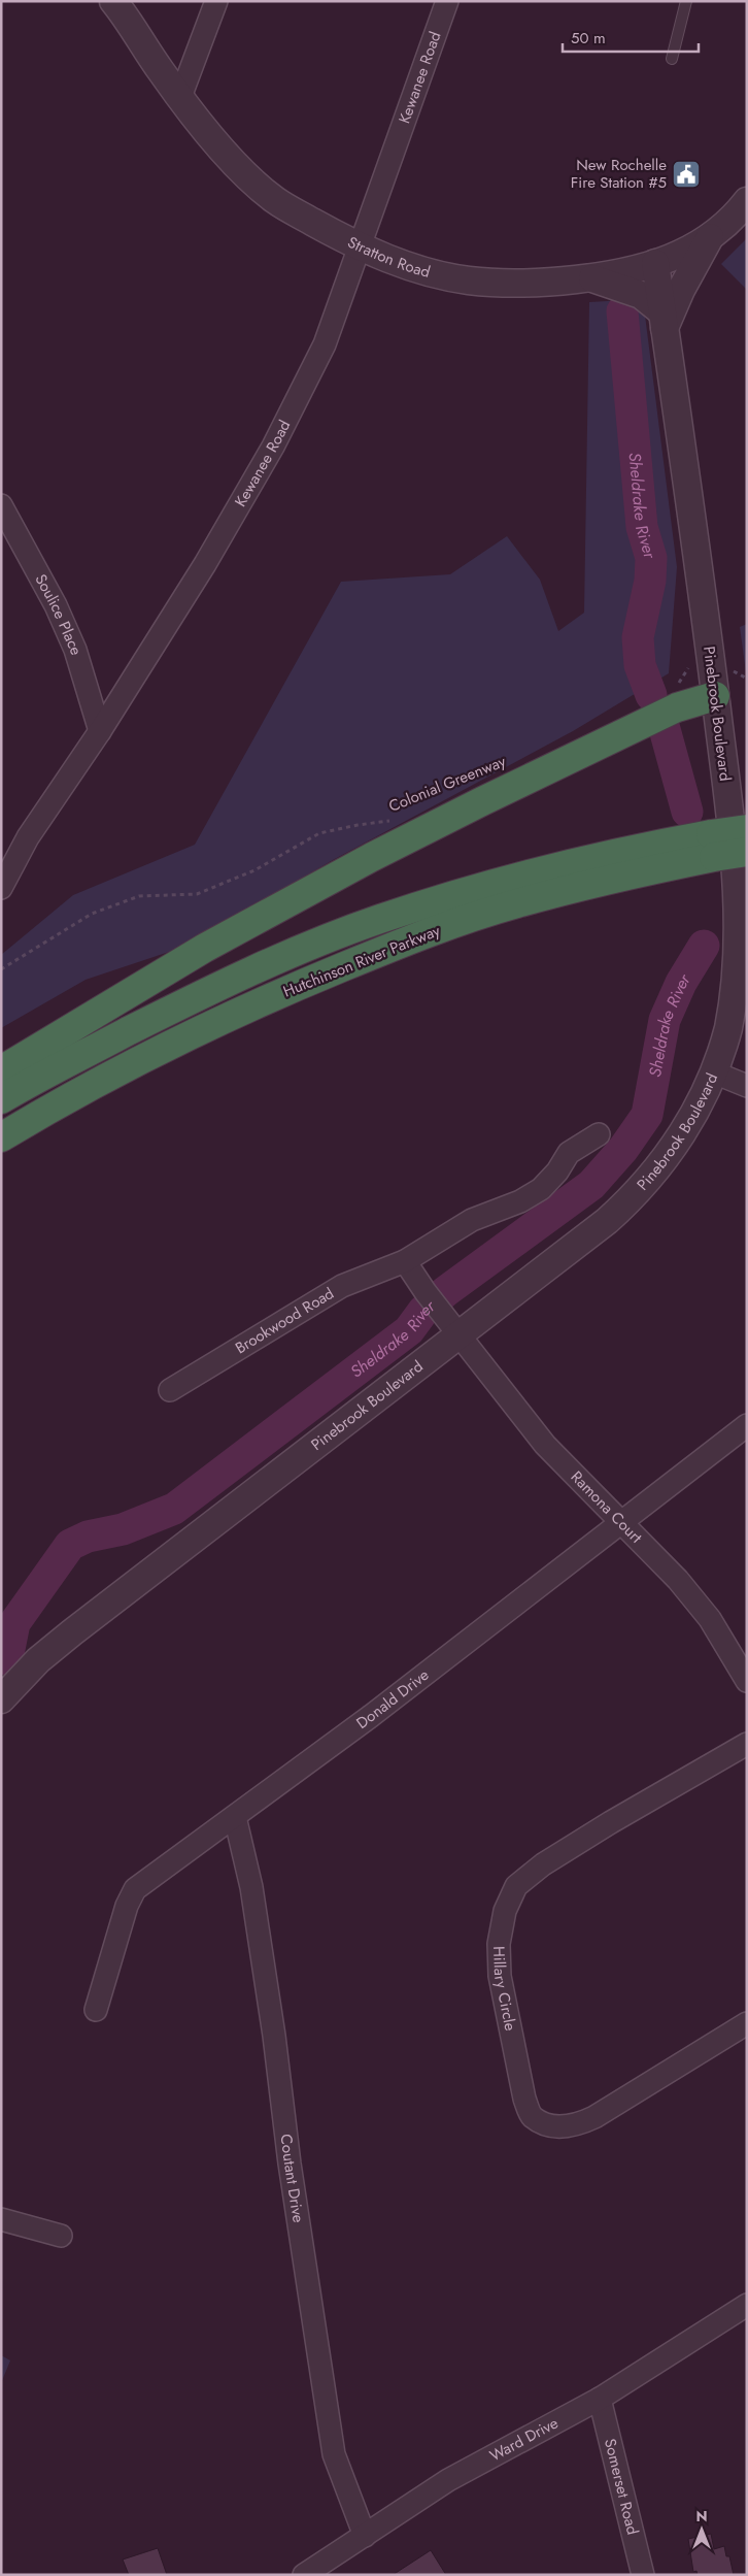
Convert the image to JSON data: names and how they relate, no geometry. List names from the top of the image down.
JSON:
{
  "streets": {
    "highway": ["Hutchinson River Parkway"],
    "street": [
      "Kewanee Road",
      "Stratton Road",
      "Soulice Place",
      "Pinebrook Boulevard",
      "Brookwood Road",
      "Ramona Court",
      "Donald Drive",
      "Hillary Circle",
      "Coutant Drive",
      "Ward Drive",
      "Somerset Road"
    ],
    "path": ["Colonial Greenway"]
  },
  "crossings": [
    ["Kewanee Road", "Stratton Road"],
    ["Kewanee Road", "Soulice Place"],
    ["Stratton Road", "Pinebrook Boulevard"],
    ["Pinebrook Boulevard", "Ramona Court"],
    ["Ramona Court", "Donald Drive"],
    ["Donald Drive", "Coutant Drive"],
    ["Coutant Drive", "Ward Drive"],
    ["Ward Drive", "Somerset Road"]
  ],
  "water": ["Sheldrake River"],
  "places": {
    "public building": ["New Rochelle Fire Station #5"]
  },
  "scale_bar": "50 m",
  "north": "top"
}
